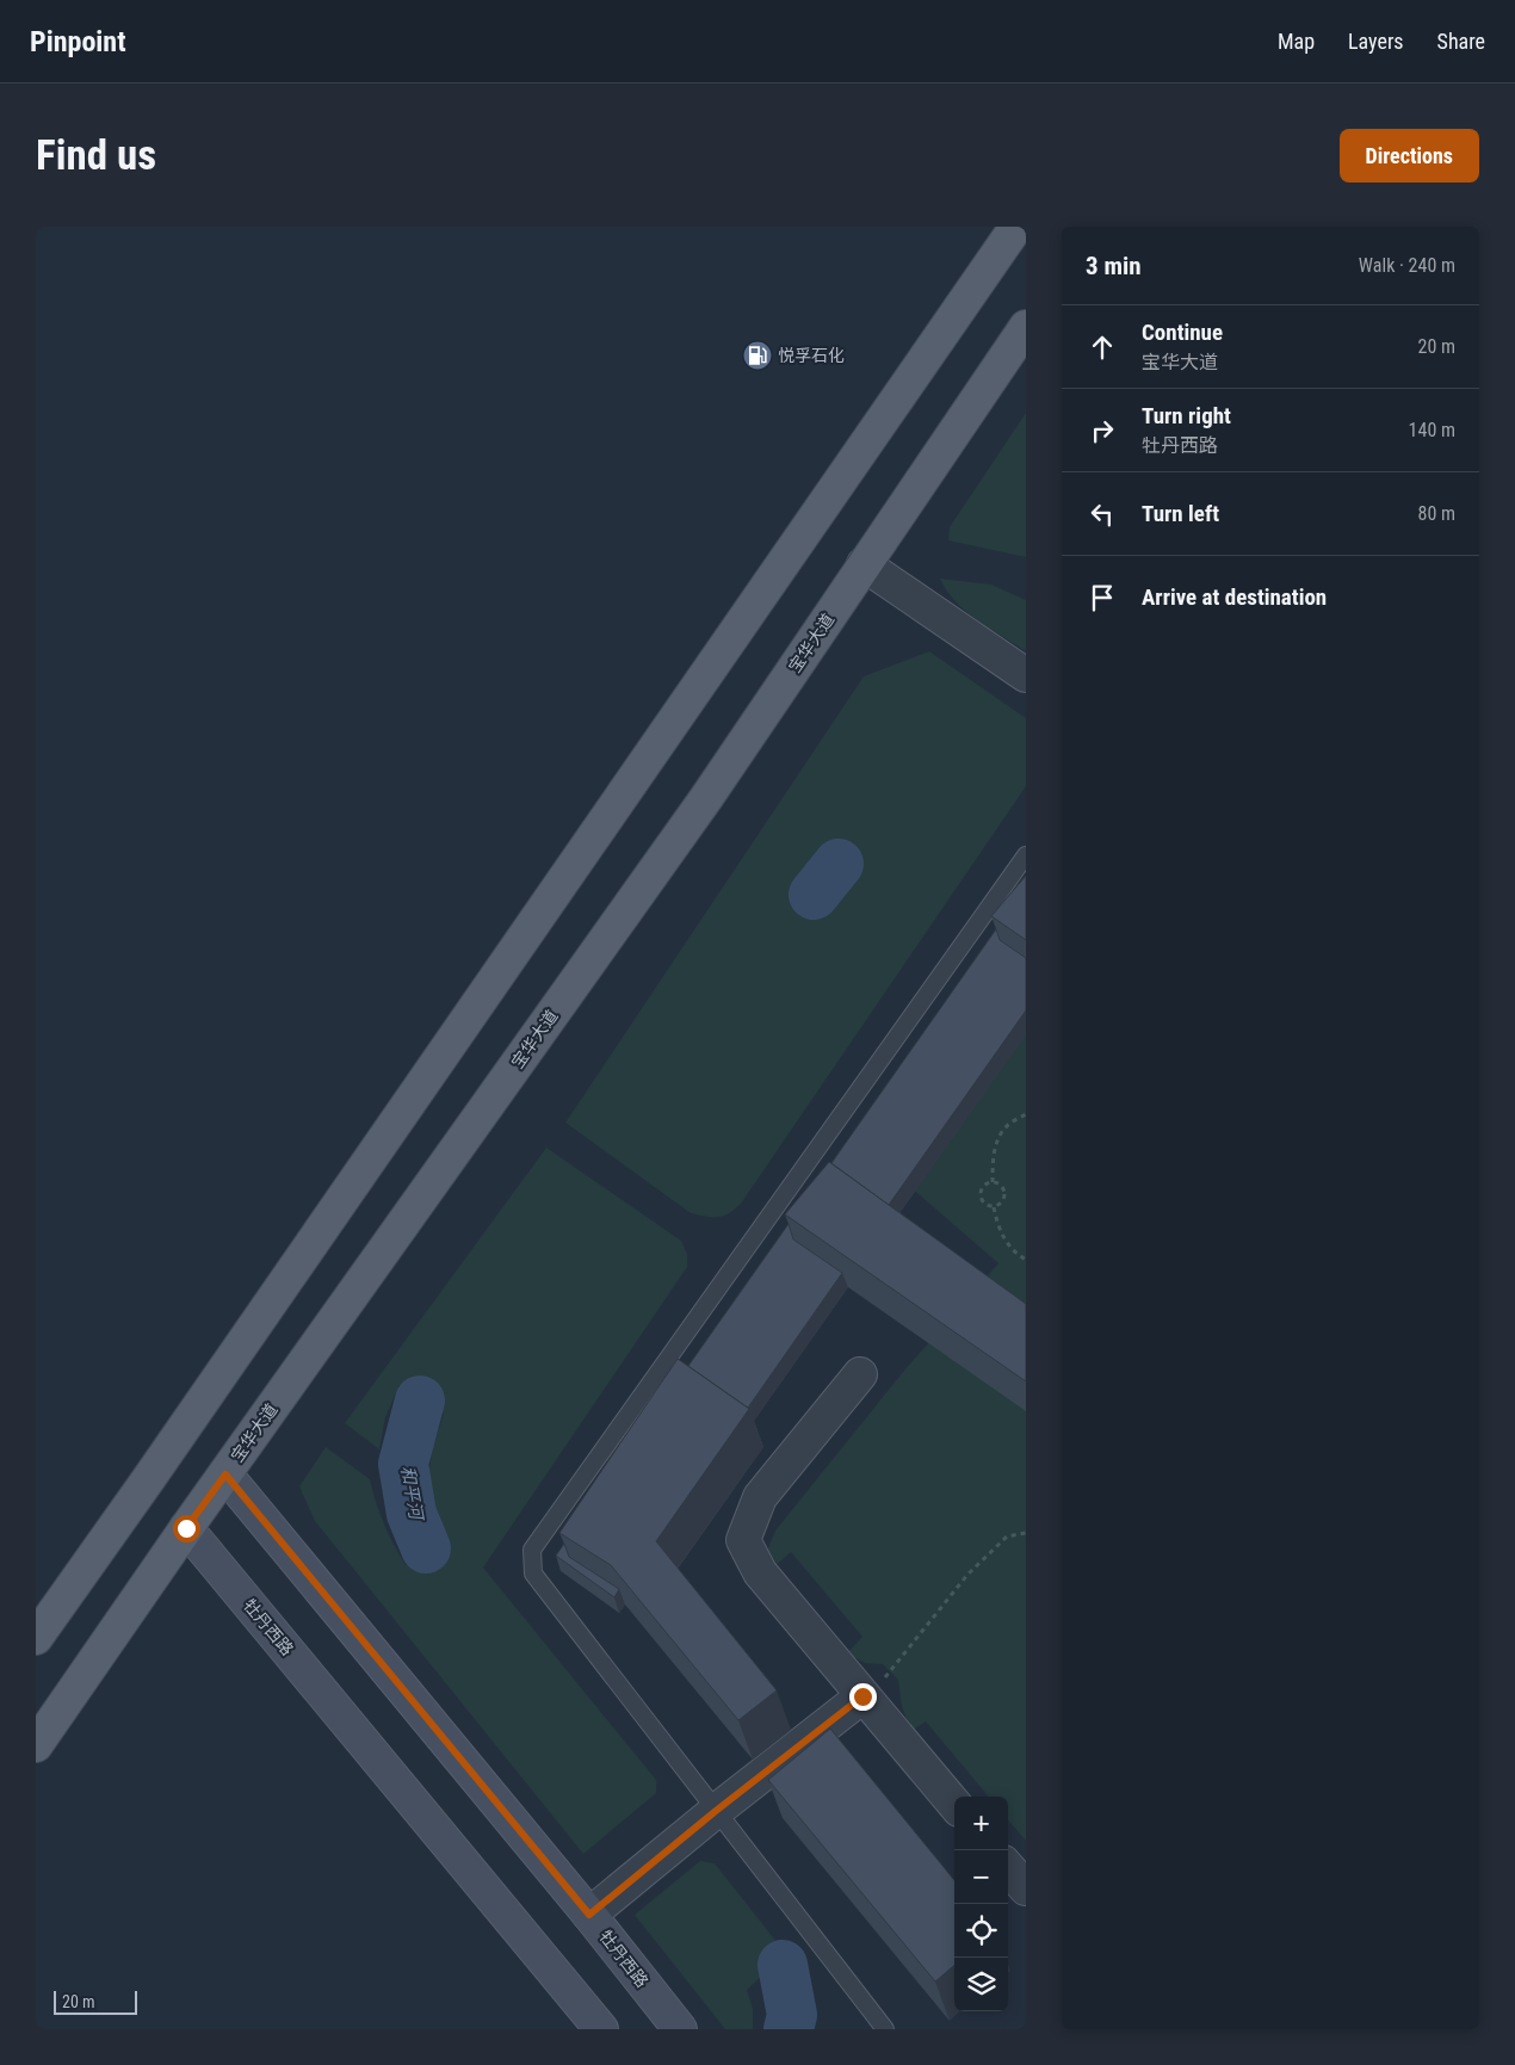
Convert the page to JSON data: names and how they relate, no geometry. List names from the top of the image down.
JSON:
{
  "streets": {
    "main road": ["宝华大道"],
    "street": ["牡丹西路"]
  },
  "crossings": [
    ["宝华大道", "牡丹西路"]
  ],
  "water": ["和平河"],
  "places": {
    "fuel station": ["悦孚石化"]
  },
  "scale_bar": "20 m",
  "page": {
    "header": "Pinpoint",
    "nav": ["Map", "Layers", "Share"],
    "buttons": "Directions",
    "title": "Find us",
    "heading": ["3 min", "Walk · 240 m"],
    "list": [
      ["Continue", "宝华大道", "20 m"],
      ["Turn right", "牡丹西路", "140 m"],
      ["Turn left", "80 m"],
      "Arrive at destination"
    ],
    "map_buttons": ["+", "−"],
    "scale": "20 m"
  }
}
